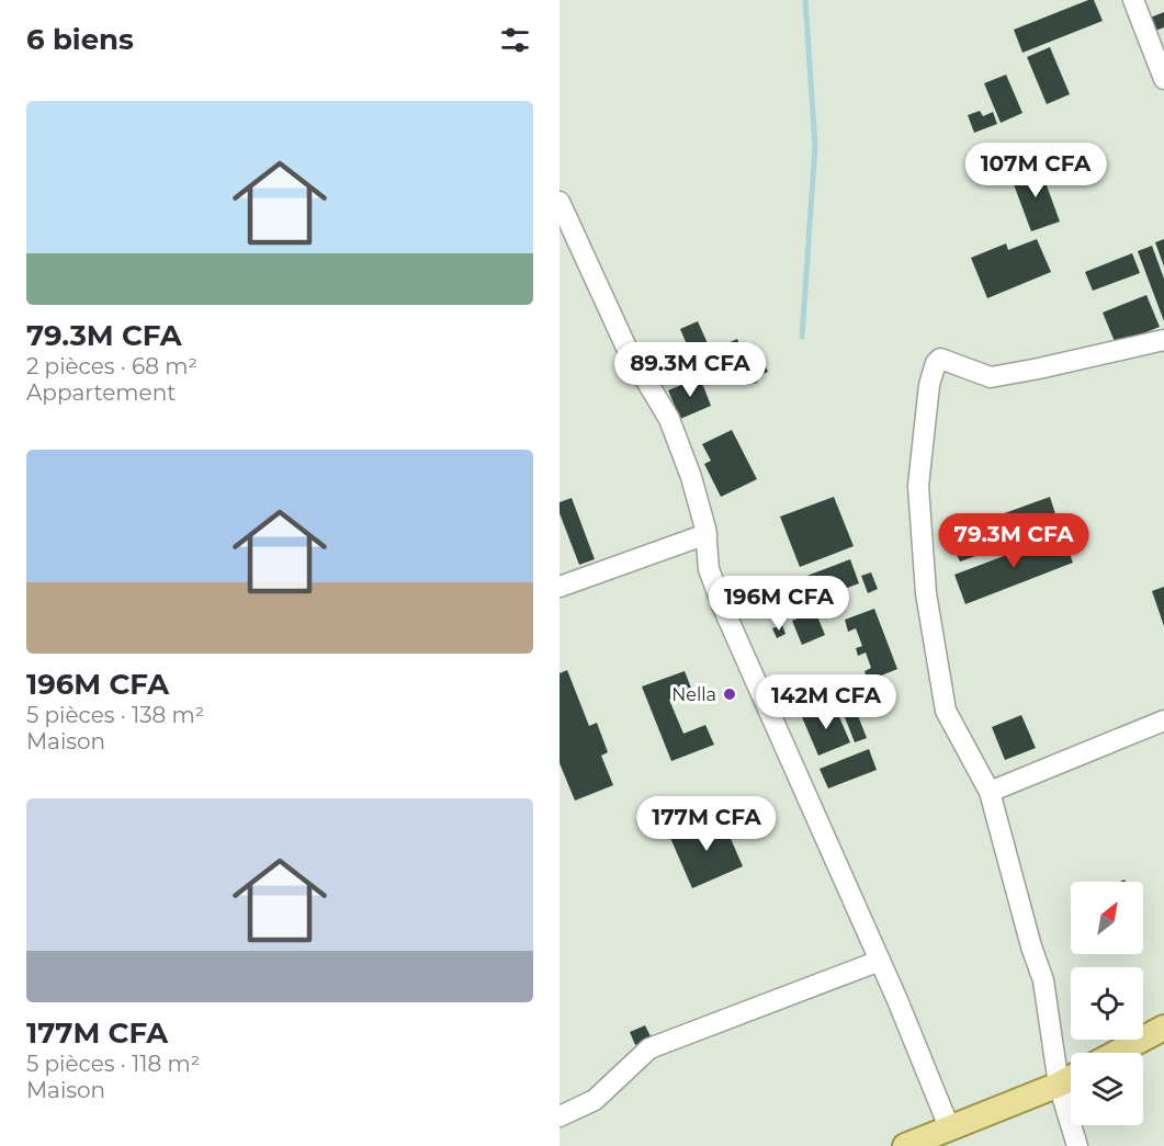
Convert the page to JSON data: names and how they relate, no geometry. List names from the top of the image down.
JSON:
{
  "places": ["Nella"],
  "north": "top right",
  "page": {
    "heading": "6 biens",
    "list": [
      {
        "name": "79.3M CFA",
        "note": "2 pièces · 68 m² · Appartement"
      },
      {
        "name": "196M CFA",
        "note": "5 pièces · 138 m² · Maison"
      },
      {
        "name": "177M CFA",
        "note": "5 pièces · 118 m² · Maison"
      }
    ],
    "price": [
      "107M CFA",
      "89.3M CFA",
      "79.3M CFA",
      "196M CFA",
      "142M CFA",
      "177M CFA"
    ]
  }
}
